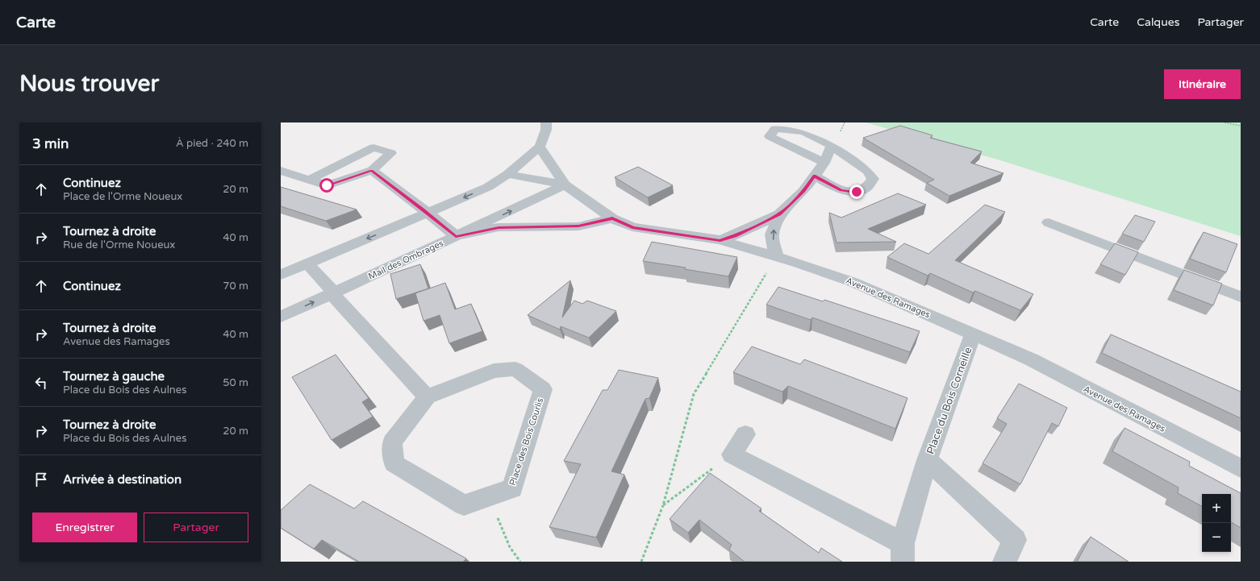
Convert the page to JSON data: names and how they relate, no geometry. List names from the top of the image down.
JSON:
{
  "streets": {
    "street": [
      "Mail des Ombrages",
      "Avenue des Ramages",
      "Place du Bois Corneille",
      "Place des Bois Courlis"
    ]
  },
  "crossings": [
    ["Mail des Ombrages", "Avenue des Ramages"],
    ["Avenue des Ramages", "Place du Bois Corneille"]
  ],
  "page": {
    "header": "Carte",
    "nav": ["Carte", "Calques", "Partager"],
    "buttons": [
      "Itinéraire",
      ["Enregistrer", "Partager"]
    ],
    "title": "Nous trouver",
    "heading": ["3 min", "À pied · 240 m"],
    "list": [
      ["Continuez", "Place de l'Orme Noueux", "20 m"],
      ["Tournez à droite", "Rue de l'Orme Noueux", "40 m"],
      ["Continuez", "70 m"],
      ["Tournez à droite", "Avenue des Ramages", "40 m"],
      ["Tournez à gauche", "Place du Bois des Aulnes", "50 m"],
      ["Tournez à droite", "Place du Bois des Aulnes", "20 m"],
      "Arrivée à destination"
    ],
    "map_buttons": ["+", "−"]
  }
}
